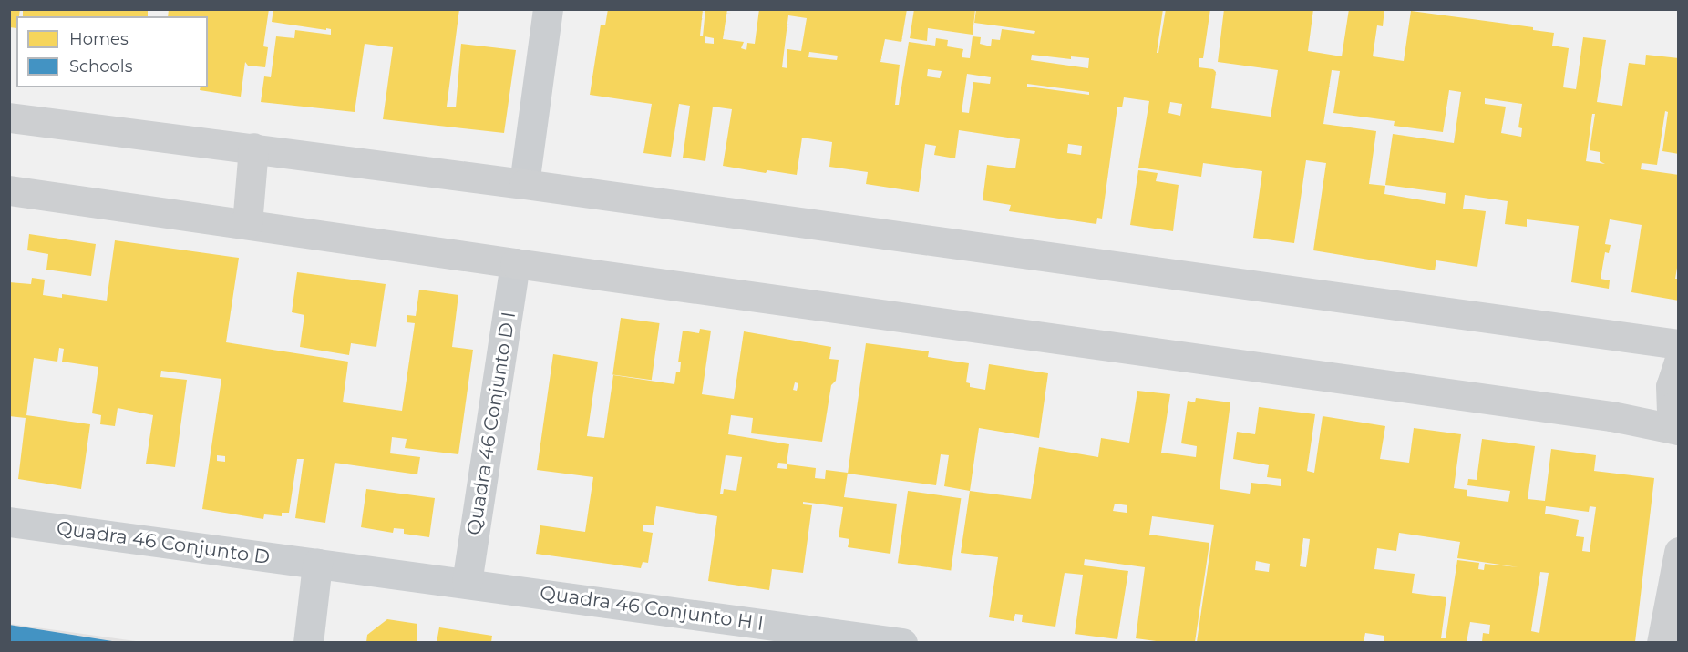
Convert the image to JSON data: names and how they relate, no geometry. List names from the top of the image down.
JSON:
{
  "streets": {
    "street": ["Quadra 46 Conjunto D I", "Quadra 46 Conjunto D", "Quadra 46 Conjunto H I"]
  },
  "crossings": [
    ["Quadra 46 Conjunto D I", "Quadra 46 Conjunto D"],
    ["Quadra 46 Conjunto D I", "Quadra 46 Conjunto H I"],
    ["Quadra 46 Conjunto D", "Quadra 46 Conjunto H I"]
  ],
  "legend": ["Homes", "Schools"]
}
